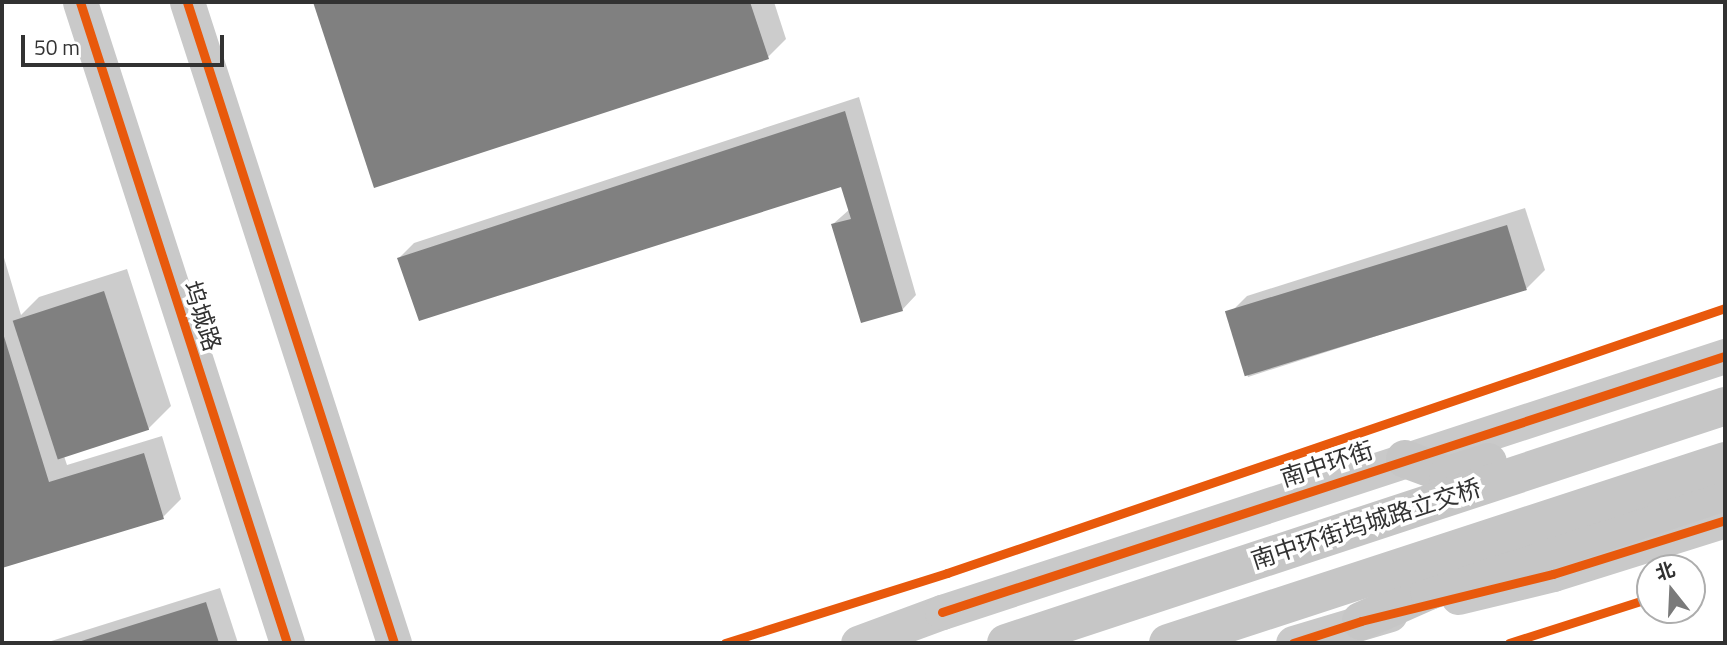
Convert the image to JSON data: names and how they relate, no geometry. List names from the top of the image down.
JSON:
{
  "streets": {
    "highway": ["南中环街坞城路立交桥"],
    "main road": ["坞城路", "南中环街"]
  },
  "scale_bar": "50 m",
  "north": "top"
}
